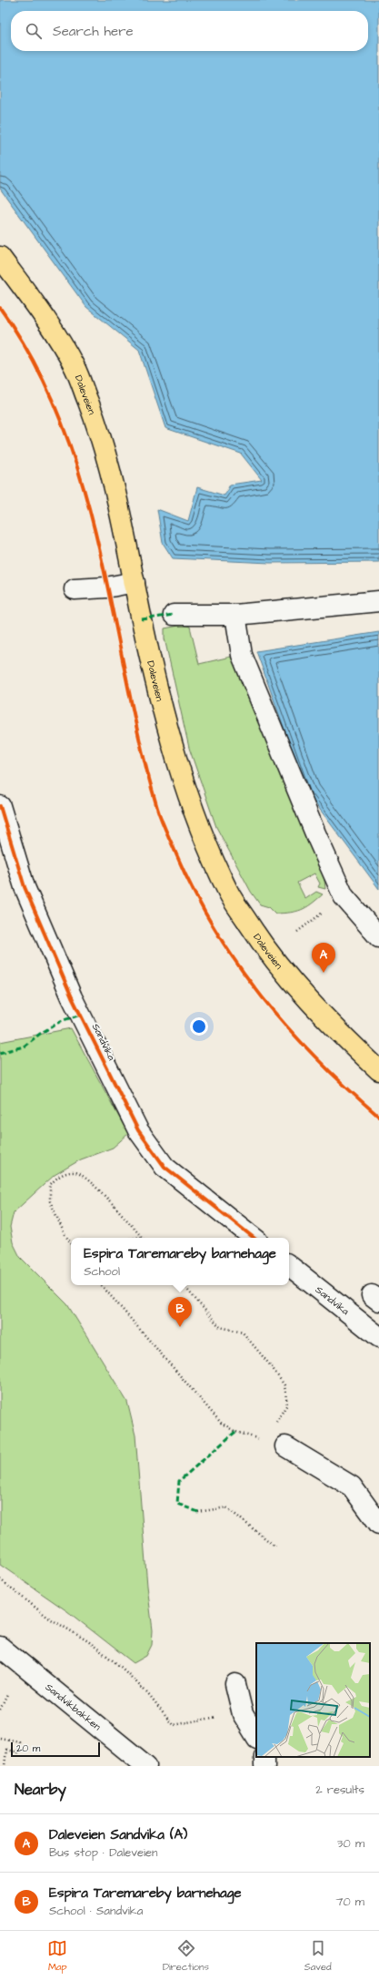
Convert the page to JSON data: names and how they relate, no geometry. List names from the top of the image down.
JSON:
{
  "streets": {
    "main road": ["Daleveien"],
    "street": ["Sandvika", "Sandvikbakken"]
  },
  "scale_bar": "20 m",
  "page": {
    "search": "Search here",
    "pins": ["A", "B"],
    "popup": ["Espira Taremareby barnehage", "School"],
    "scale": "20 m",
    "heading": ["Nearby", "2 results"],
    "list": [
      {
        "mark": "A",
        "name": "Daleveien Sandvika (A)",
        "note": "Bus stop · Daleveien",
        "value": "30 m"
      },
      {
        "mark": "B",
        "name": "Espira Taremareby barnehage",
        "note": "School · Sandvika",
        "value": "70 m"
      }
    ],
    "nav": ["Map", "Directions", "Saved"]
  }
}
